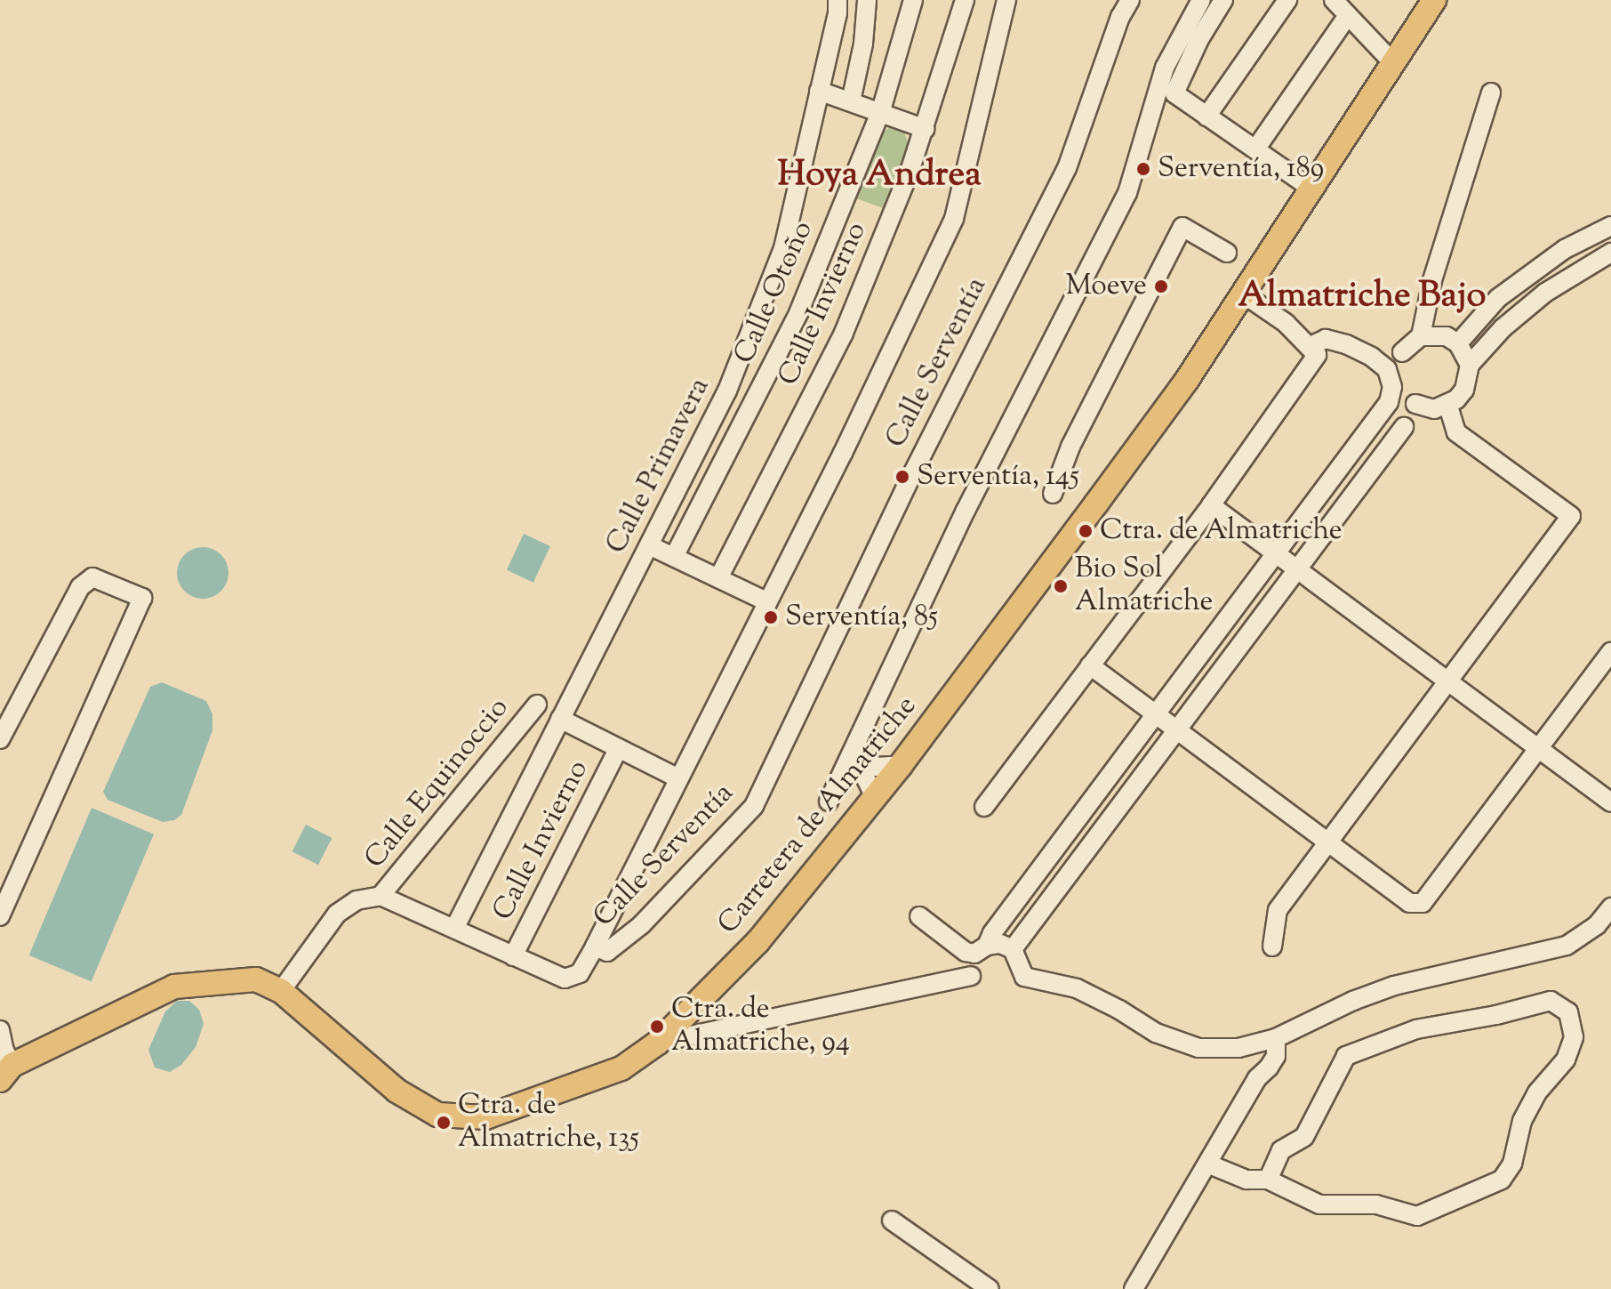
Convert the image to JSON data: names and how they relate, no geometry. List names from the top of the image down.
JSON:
{
  "streets": {
    "main road": ["Carretera de Almatriche"],
    "street": [
      "Calle Otoño",
      "Calle Invierno",
      "Calle Serventía",
      "Calle Primavera",
      "Calle Equinoccio"
    ]
  },
  "districts": ["Hoya Andrea", "Almatriche Bajo"],
  "places": [
    "Serventía, 189",
    "Moeve",
    "Serventía, 145",
    "Ctra. de Almatriche",
    "Bio Sol Almatriche",
    "Serventía, 85",
    "Ctra. de Almatriche, 94",
    "Ctra. de Almatriche, 135"
  ]
}
